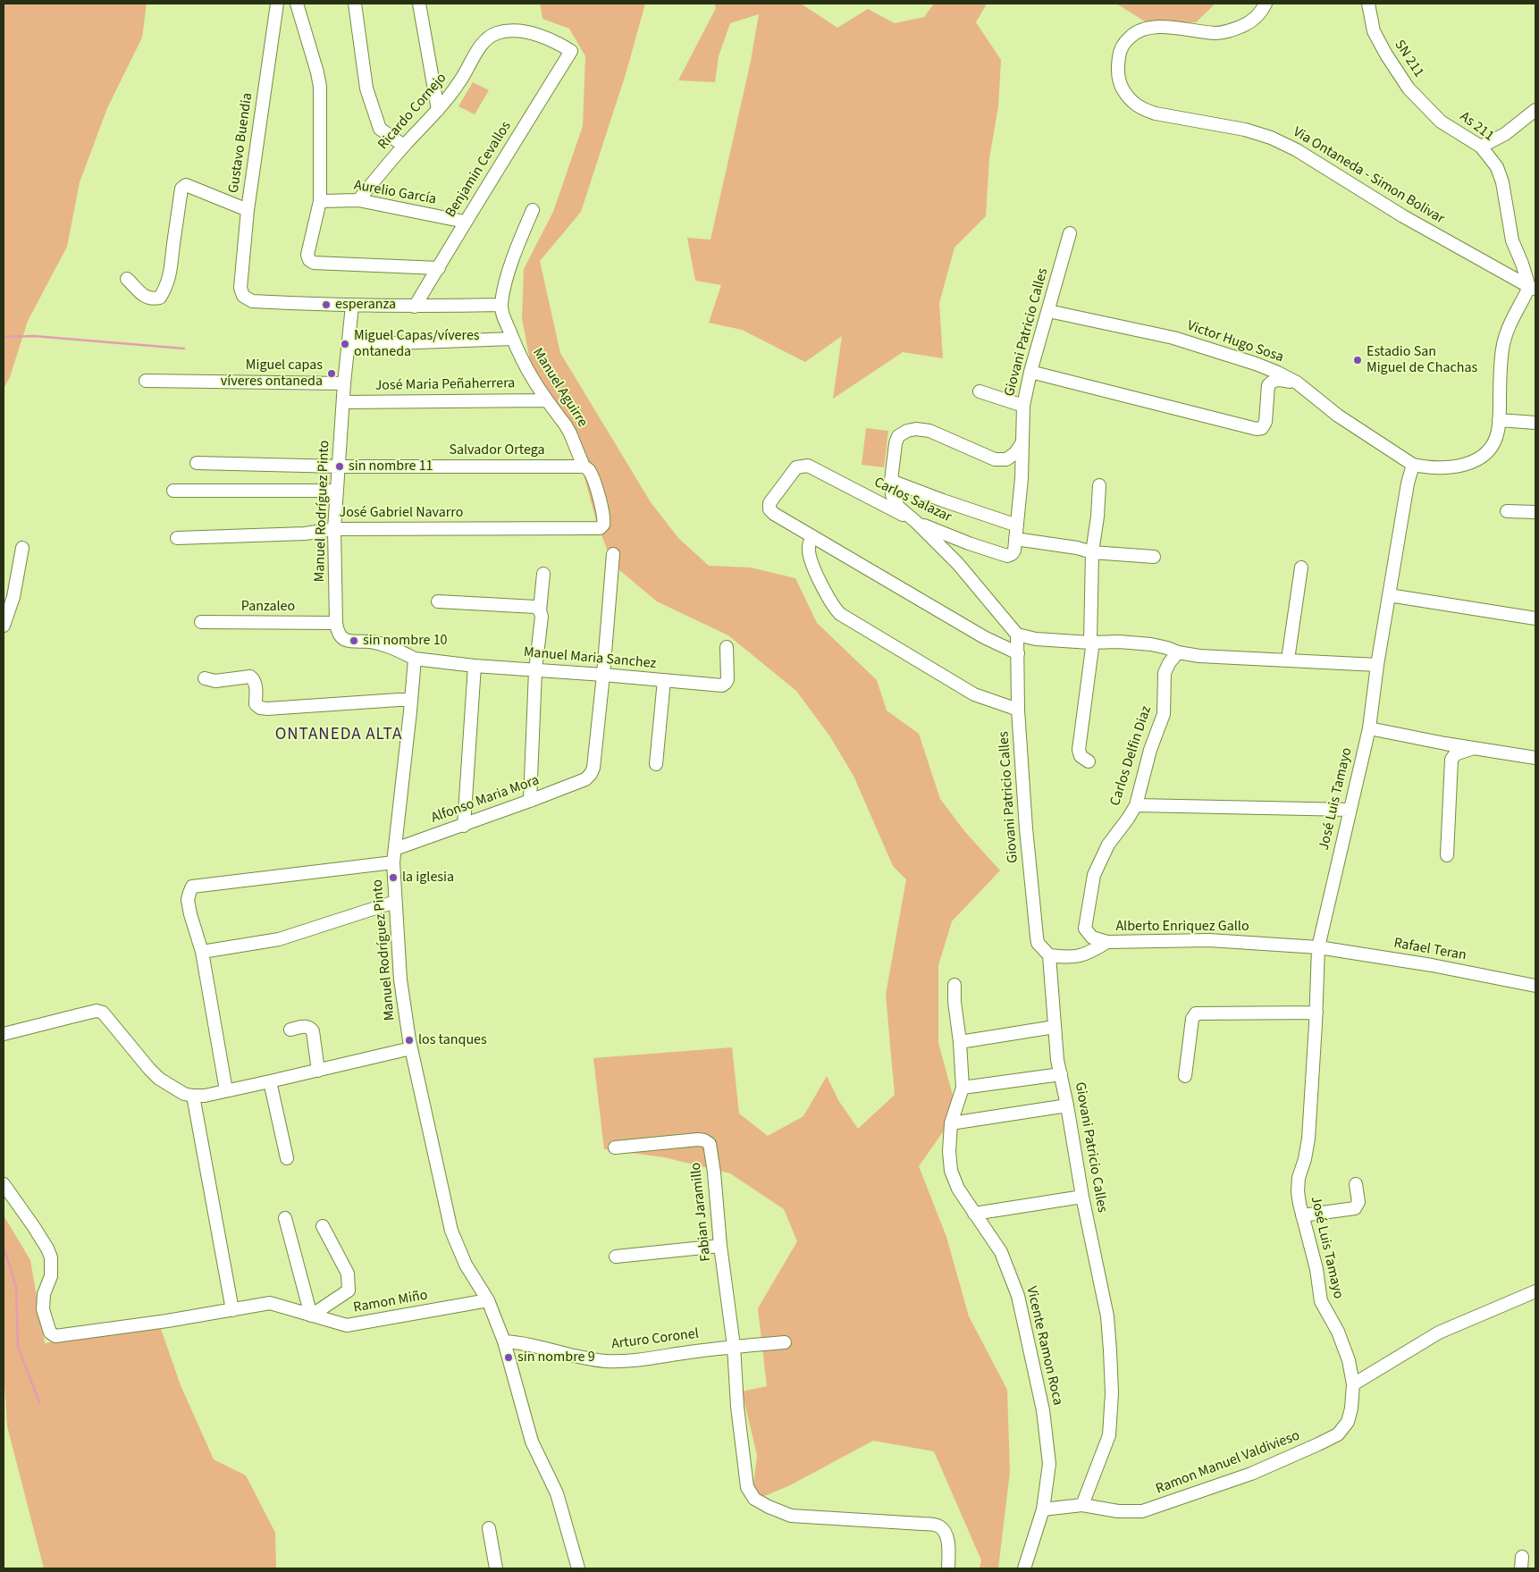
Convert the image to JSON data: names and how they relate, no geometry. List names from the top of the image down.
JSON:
{
  "streets": {
    "street": [
      "SN 211",
      "Ricardo Cornejo",
      "As 211",
      "Gustavo Buendia",
      "Benjamin Cevallos",
      "Via Ontaneda - Simon Bolivar",
      "Aurelio García",
      "Giovani Patricio Calles",
      "Victor Hugo Sosa",
      "José Maria Peñaherrera",
      "Manuel Aguirre",
      "Salvador Ortega",
      "Carlos Salazar",
      "Manuel Rodríguez Pinto",
      "José Gabriel Navarro",
      "Panzaleo",
      "Manuel Maria Sanchez",
      "Carlos Delfin Diaz",
      "José Luis Tamayo",
      "Alfonso Maria Mora",
      "Alberto Enriquez Gallo",
      "Rafael Teran",
      "Fabian Jaramillo",
      "Ramon Miño",
      "Arturo Coronel",
      "Vicente Ramon Roca",
      "Ramon Manuel Valdivieso"
    ]
  },
  "crossings": [
    ["SN 211", "As 211"],
    ["Ricardo Cornejo", "Benjamin Cevallos"],
    ["Ricardo Cornejo", "Aurelio García"],
    ["As 211", "Via Ontaneda - Simon Bolivar"],
    ["Gustavo Buendia", "Manuel Rodríguez Pinto"],
    ["Benjamin Cevallos", "Aurelio García"],
    ["Giovani Patricio Calles", "Victor Hugo Sosa"],
    ["Giovani Patricio Calles", "Carlos Salazar"],
    ["Giovani Patricio Calles", "Alberto Enriquez Gallo"],
    ["Giovani Patricio Calles", "Ramon Manuel Valdivieso"],
    ["Victor Hugo Sosa", "José Luis Tamayo"],
    ["José Maria Peñaherrera", "Manuel Aguirre"],
    ["José Maria Peñaherrera", "Manuel Rodríguez Pinto"],
    ["Manuel Aguirre", "Salvador Ortega"],
    ["Manuel Aguirre", "José Gabriel Navarro"],
    ["Salvador Ortega", "Manuel Rodríguez Pinto"],
    ["Manuel Rodríguez Pinto", "José Gabriel Navarro"],
    ["Manuel Rodríguez Pinto", "Panzaleo"],
    ["Manuel Rodríguez Pinto", "Manuel Maria Sanchez"],
    ["Manuel Rodríguez Pinto", "Alfonso Maria Mora"],
    ["Manuel Rodríguez Pinto", "Ramon Miño"],
    ["Manuel Rodríguez Pinto", "Arturo Coronel"],
    ["Manuel Maria Sanchez", "Alfonso Maria Mora"],
    ["Carlos Delfin Diaz", "Alberto Enriquez Gallo"],
    ["José Luis Tamayo", "Alberto Enriquez Gallo"],
    ["José Luis Tamayo", "Rafael Teran"],
    ["José Luis Tamayo", "Ramon Manuel Valdivieso"],
    ["Alberto Enriquez Gallo", "Rafael Teran"],
    ["Fabian Jaramillo", "Arturo Coronel"]
  ],
  "districts": ["ONTANEDA ALTA"],
  "places": [
    "esperanza",
    "Miguel Capas/víveres ontaneda",
    "Estadio San Miguel de Chachas",
    "Miguel capas víveres ontaneda",
    "sin nombre 11",
    "sin nombre 10",
    "la iglesia",
    "los tanques",
    "sin nombre 9"
  ]
}
